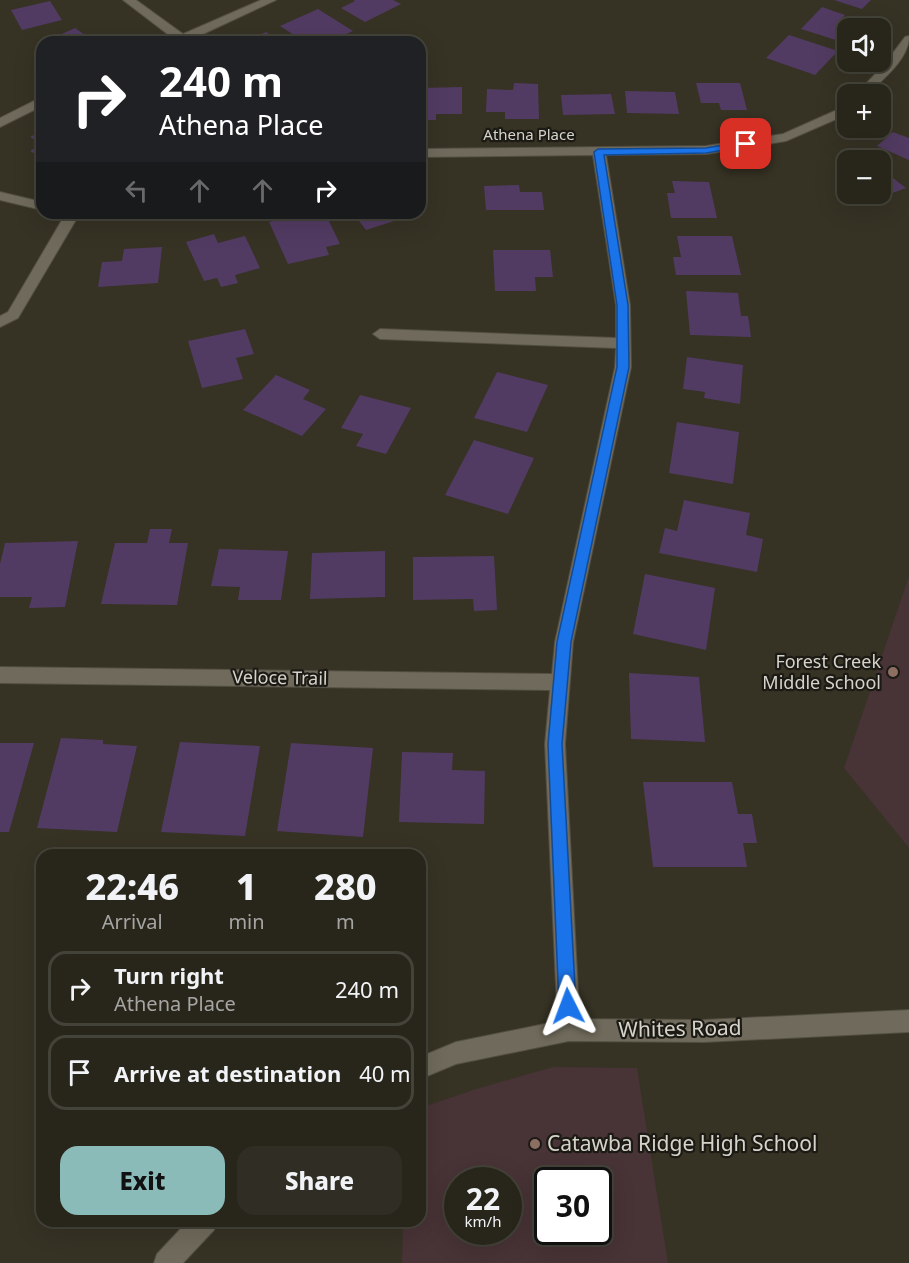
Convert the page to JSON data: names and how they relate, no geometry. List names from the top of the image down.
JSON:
{
  "streets": {
    "street": ["Athena Place", "Veloce Trail", "Whites Road"]
  },
  "places": ["Forest Creek Middle School", "Catawba Ridge High School"],
  "page": {
    "map_buttons": ["+", "−"],
    "turn": ["240 m", "Athena Place"],
    "eta": [
      "22:46",
      "Arrival",
      "1",
      "min",
      "280",
      "m"
    ],
    "list": [
      {
        "name": "Turn right",
        "note": "Athena Place",
        "value": "240 m"
      },
      {
        "name": "Arrive at destination",
        "value": "40 m"
      }
    ],
    "buttons": ["Exit", "Share"],
    "speed": "22 km/h",
    "limit": "30"
  }
}
